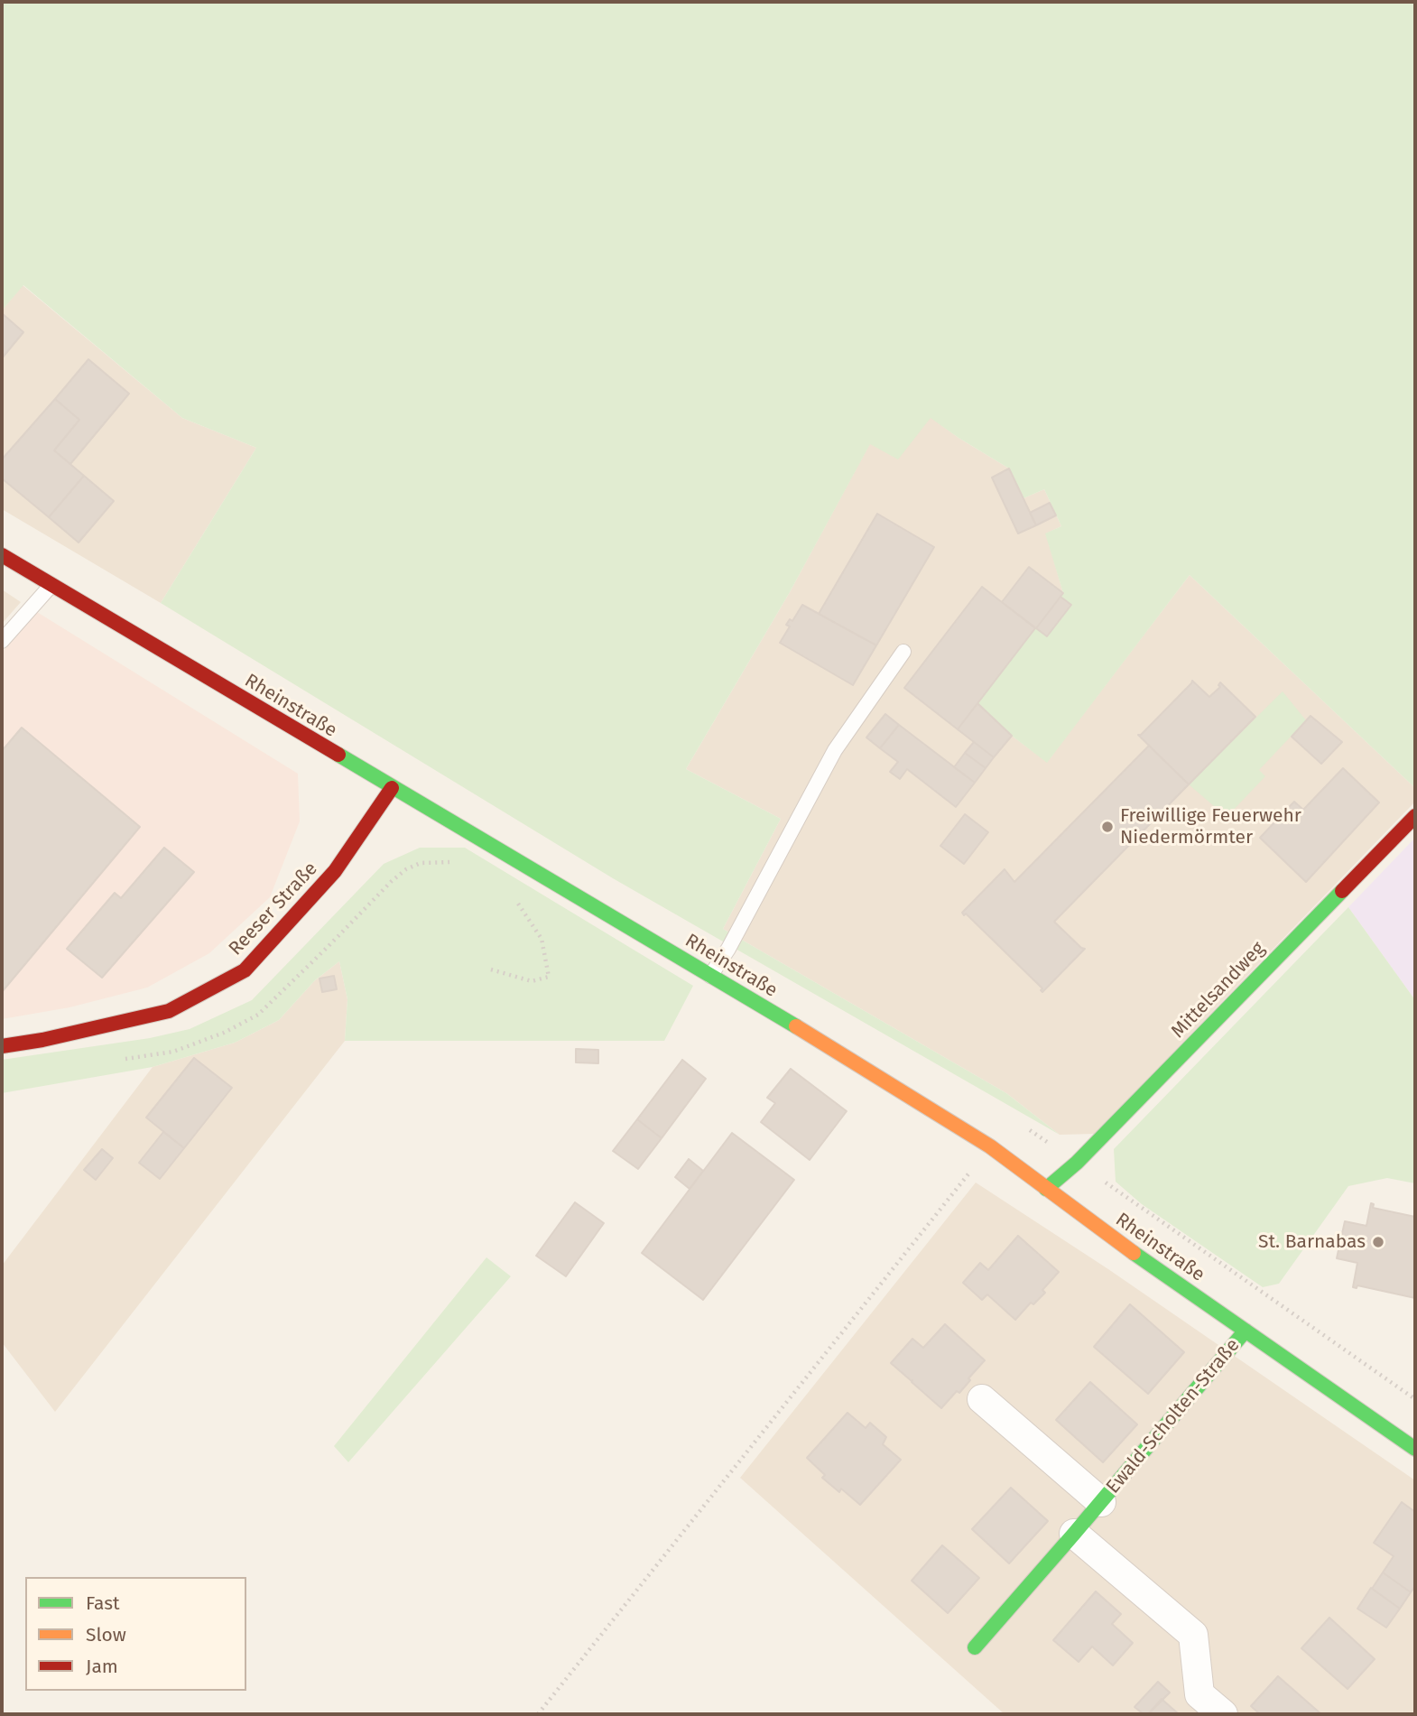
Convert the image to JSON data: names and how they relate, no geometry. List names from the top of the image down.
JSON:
{
  "streets": {
    "main road": [
      "Rheinstraße",
      "Reeser Straße",
      "Mittelsandweg",
      "Ewald-Scholten-Straße"
    ]
  },
  "crossings": [
    ["Rheinstraße", "Reeser Straße"],
    ["Rheinstraße", "Mittelsandweg"],
    ["Rheinstraße", "Ewald-Scholten-Straße"]
  ],
  "places": ["Freiwillige Feuerwehr Niedermörmter", "St. Barnabas"],
  "legend": ["Fast", "Slow", "Jam"]
}
